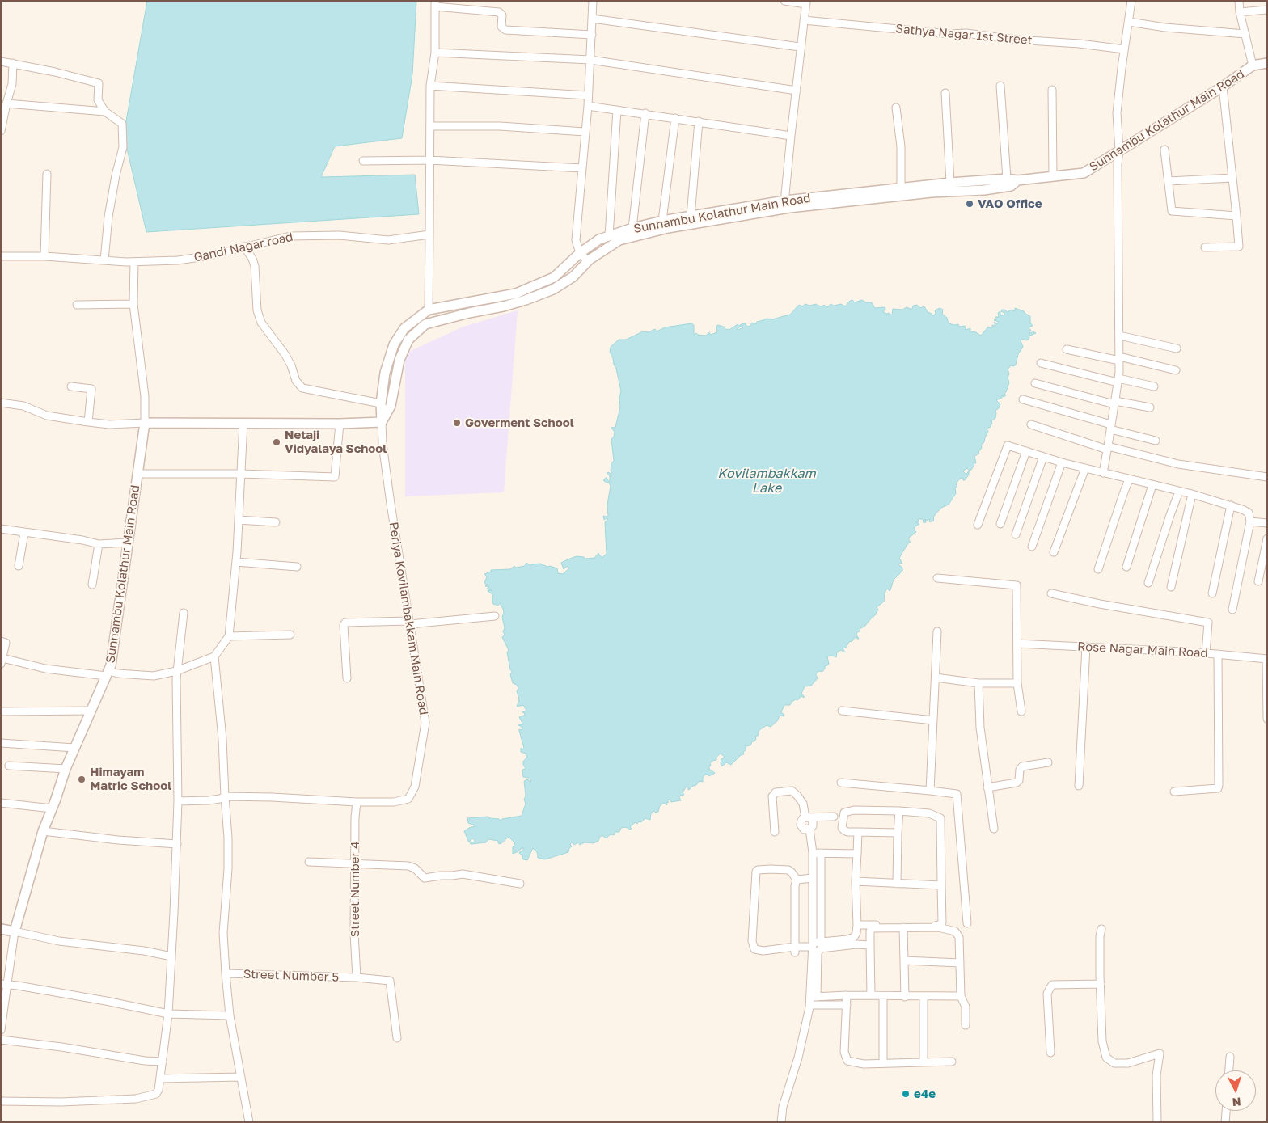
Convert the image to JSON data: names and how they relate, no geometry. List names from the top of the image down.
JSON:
{
  "streets": {
    "street": [
      "Sathya Nagar 1st Street",
      "Sunnambu Kolathur Main Road",
      "Gandi Nagar road",
      "Periya Kovilambakkam Main Road",
      "Rose Nagar Main Road",
      "Street Number 4",
      "Street Number 5"
    ]
  },
  "crossings": [
    ["Sunnambu Kolathur Main Road", "Periya Kovilambakkam Main Road"],
    ["Periya Kovilambakkam Main Road", "Street Number 4"],
    ["Street Number 4", "Street Number 5"]
  ],
  "water": ["Kovilambakkam Lake"],
  "places": [
    "VAO Office",
    "Goverment School",
    "Netaji Vidyalaya School",
    "Himayam Matric School",
    "e4e"
  ],
  "north": "bottom"
}
